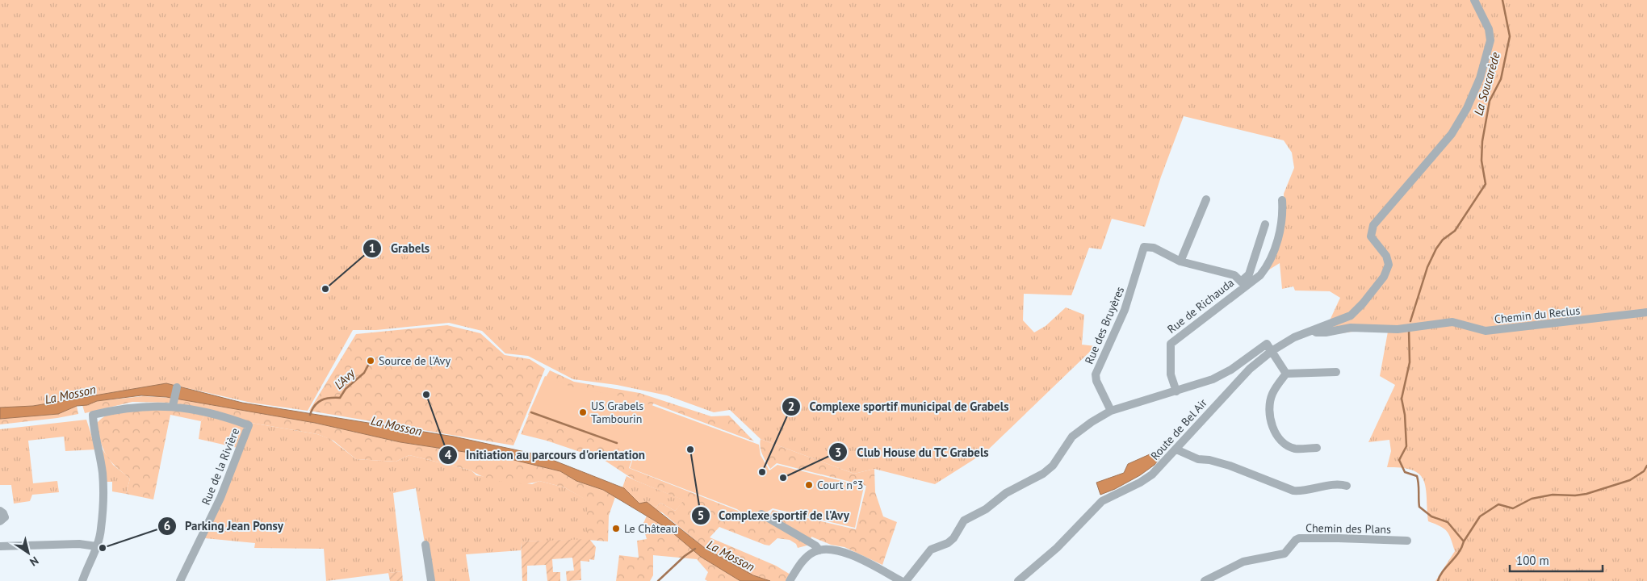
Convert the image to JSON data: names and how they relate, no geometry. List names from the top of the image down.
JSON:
{
  "streets": {
    "street": [
      "Rue de Richauda",
      "Chemin du Reclus",
      "Rue des Bruyères",
      "Route de Bel Air",
      "Rue de la Rivière",
      "Chemin des Plans"
    ]
  },
  "crossings": [
    ["Rue de Richauda", "Rue des Bruyères"],
    ["Chemin du Reclus", "Route de Bel Air"]
  ],
  "water": ["La Soucarède", "L'Avy", "La Mosson"],
  "places": [
    "Grabels",
    "Source de l'Avy",
    "Initiation au parcours d'orientation",
    "US Grabels Tambourin",
    "Complexe sportif de l'Avy",
    "Complexe sportif municipal de Grabels",
    "Club House du TC Grabels",
    "Court n°3",
    "Le Château",
    "Parking Jean Ponsy"
  ],
  "scale_bar": "100 m",
  "north": "bottom right"
}
